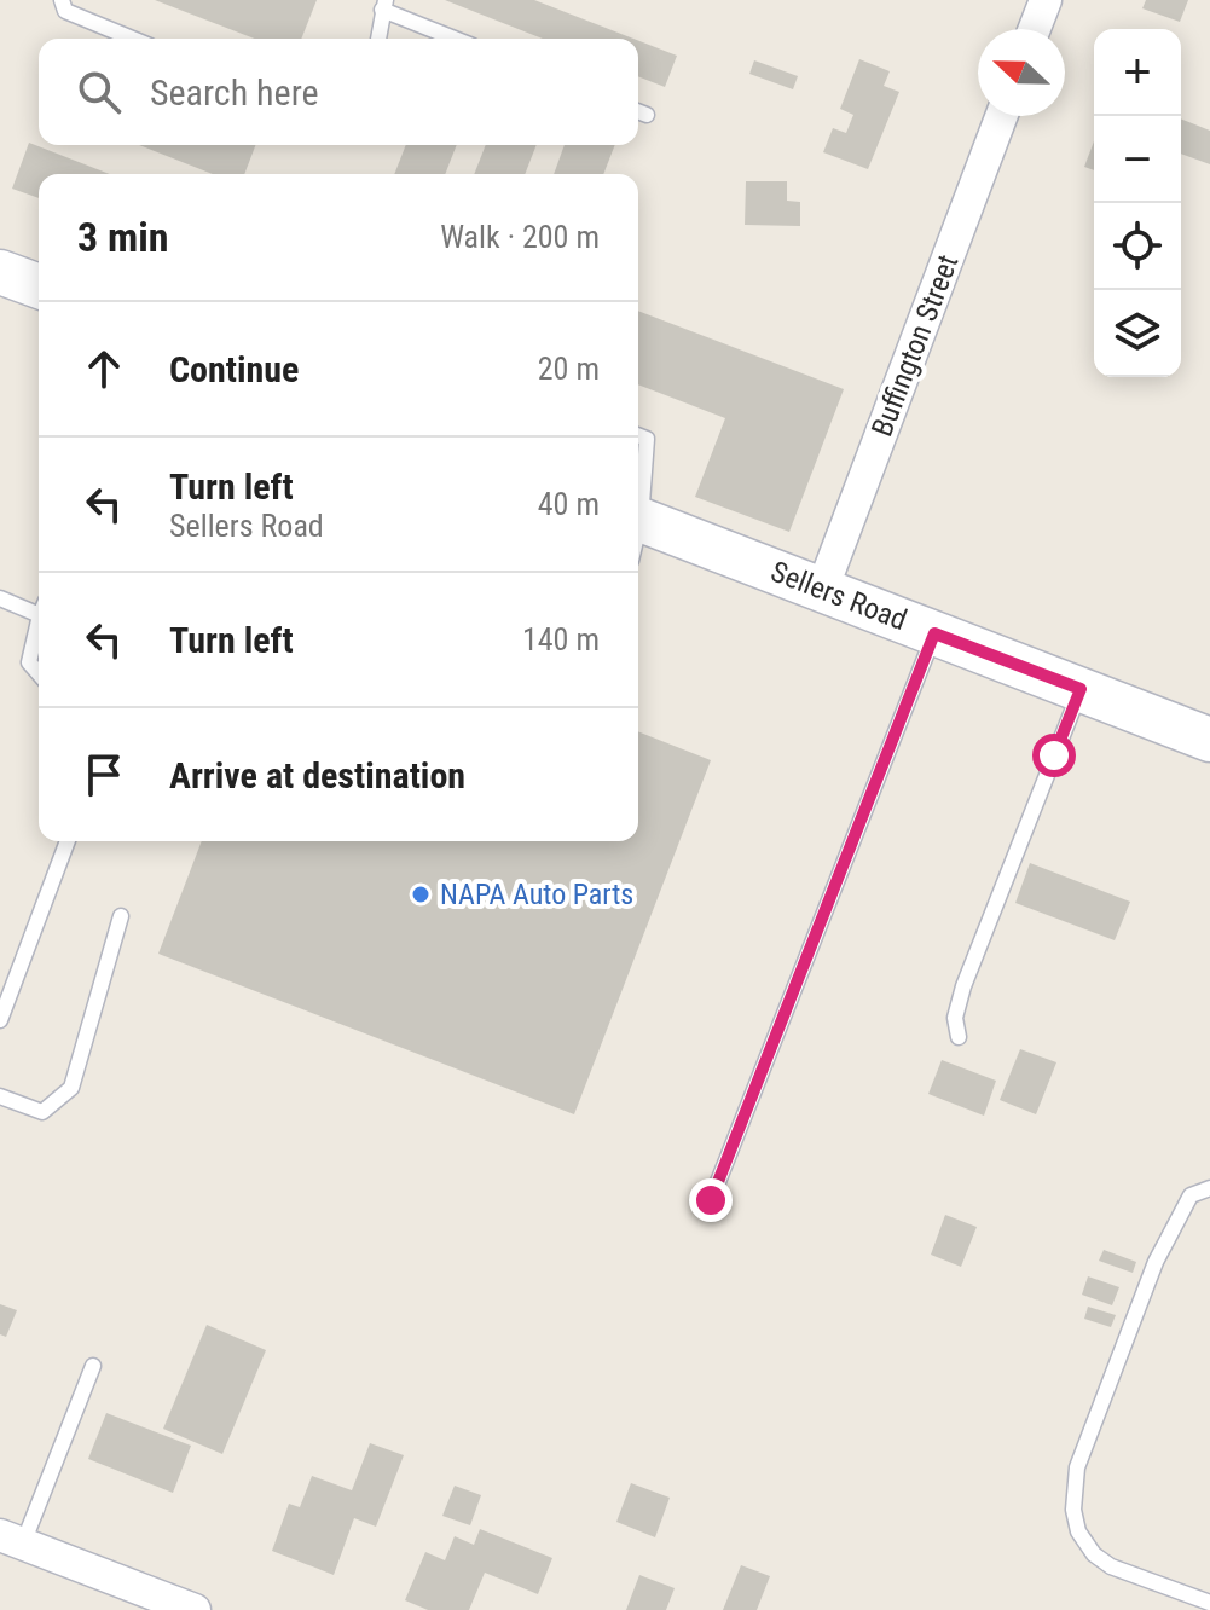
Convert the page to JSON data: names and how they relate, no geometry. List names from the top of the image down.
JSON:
{
  "streets": {
    "street": ["Buffington Street", "Sellers Road"]
  },
  "crossings": [
    ["Buffington Street", "Sellers Road"]
  ],
  "places": ["NAPA Auto Parts"],
  "north": "left",
  "page": {
    "map_buttons": ["+", "−"],
    "search": "Search here",
    "heading": ["3 min", "Walk · 200 m"],
    "list": [
      ["Continue", "20 m"],
      ["Turn left", "Sellers Road", "40 m"],
      ["Turn left", "140 m"],
      "Arrive at destination"
    ]
  }
}
